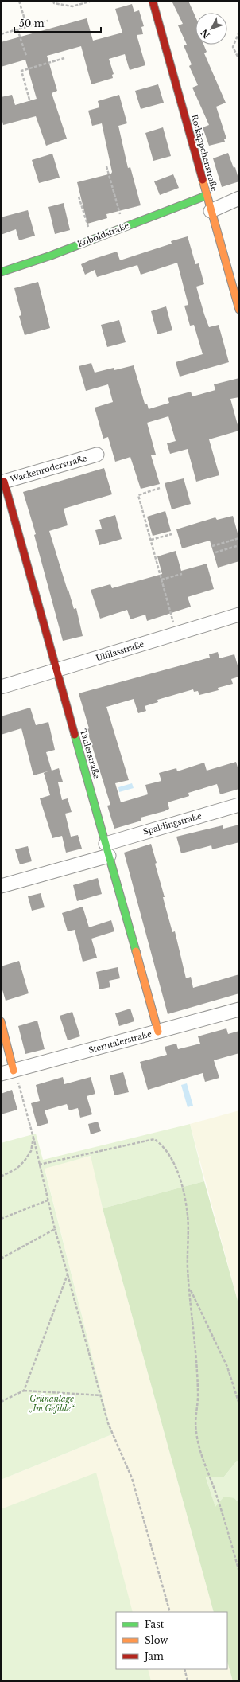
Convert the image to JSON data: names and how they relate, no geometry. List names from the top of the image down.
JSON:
{
  "streets": {
    "street": [
      "Rotkäppchenstraße",
      "Koboldstraße",
      "Wackenroderstraße",
      "Ulfilasstraße",
      "Taulerstraße",
      "Spaldingstraße",
      "Sterntalerstraße"
    ]
  },
  "crossings": [
    ["Rotkäppchenstraße", "Koboldstraße"],
    ["Wackenroderstraße", "Taulerstraße"],
    ["Ulfilasstraße", "Taulerstraße"],
    ["Taulerstraße", "Spaldingstraße"],
    ["Taulerstraße", "Sterntalerstraße"]
  ],
  "parks": ["Grünanlage „Im Gefilde“"],
  "legend": ["Fast", "Slow", "Jam"],
  "scale_bar": "50 m",
  "north": "bottom left"
}
